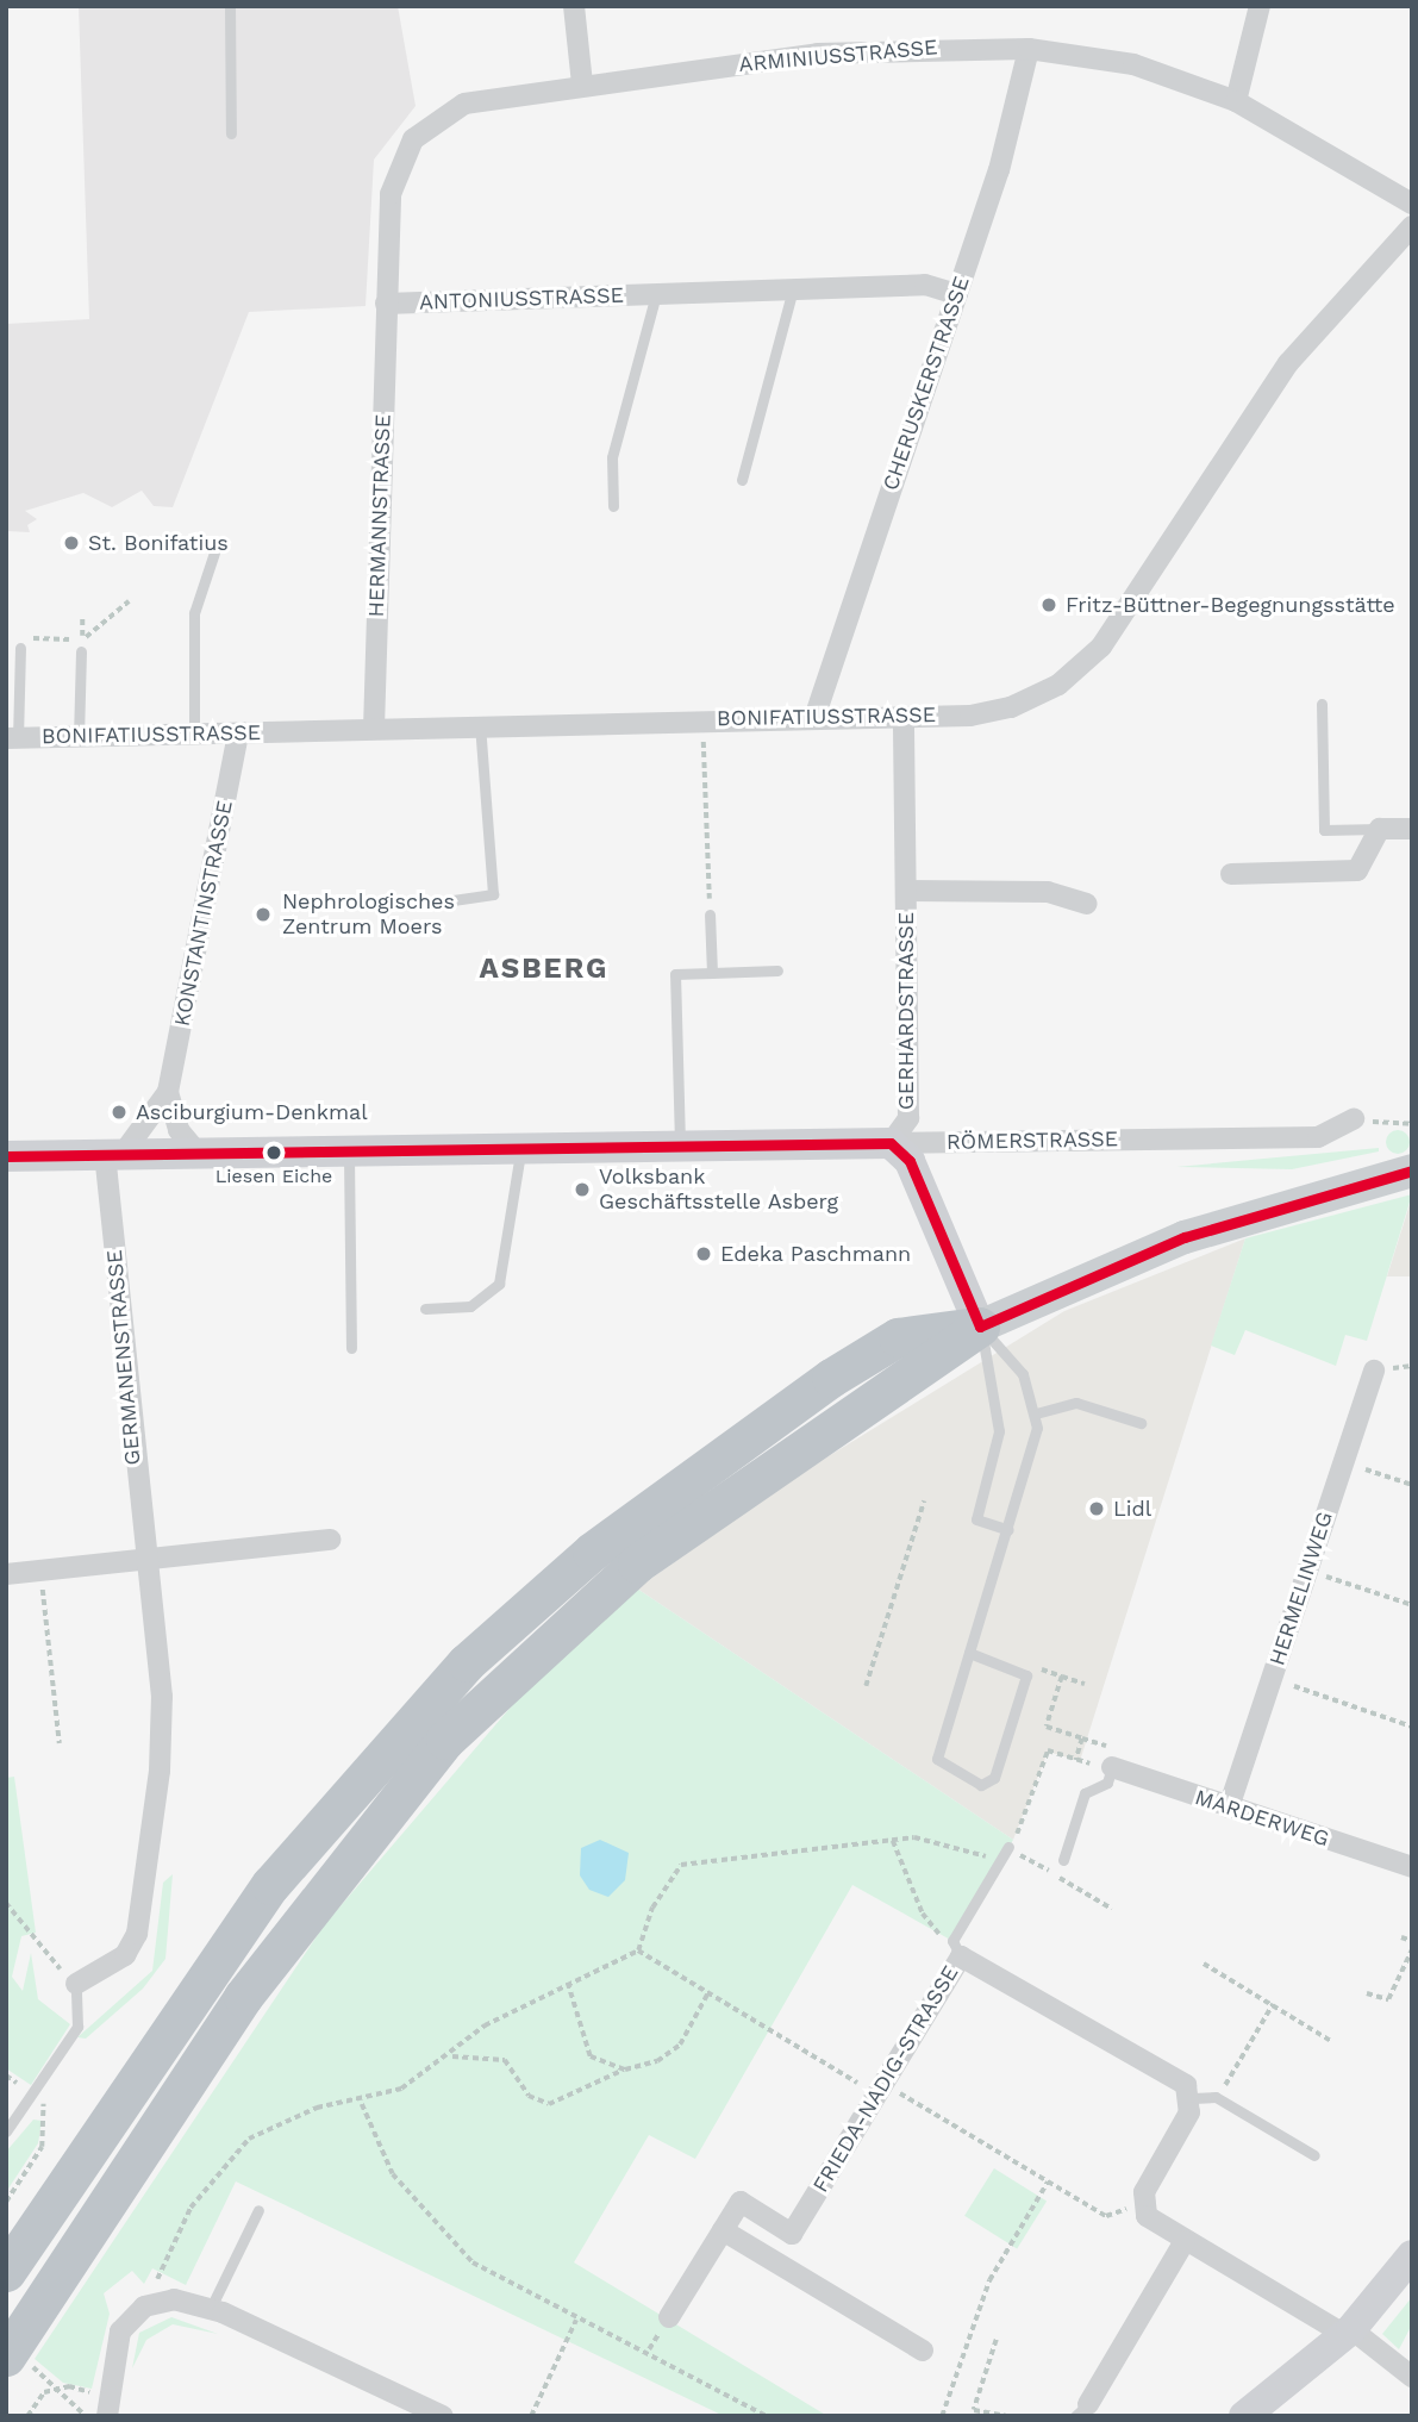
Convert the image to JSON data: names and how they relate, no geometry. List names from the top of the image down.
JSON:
{
  "streets": {
    "street": [
      "ARMINIUSSTRASSE",
      "ANTONIUSSTRASSE",
      "CHERUSKERSTRASSE",
      "HERMANNSTRASSE",
      "BONIFATIUSSTRASSE",
      "KONSTANTINSTRASSE",
      "GERHARDSTRASSE",
      "RÖMERSTRASSE",
      "GERMANENSTRASSE",
      "HERMELINWEG",
      "MARDERWEG",
      "FRIEDA-NADIG-STRASSE"
    ]
  },
  "crossings": [
    ["ARMINIUSSTRASSE", "ANTONIUSSTRASSE"],
    ["ARMINIUSSTRASSE", "CHERUSKERSTRASSE"],
    ["ARMINIUSSTRASSE", "HERMANNSTRASSE"],
    ["ANTONIUSSTRASSE", "CHERUSKERSTRASSE"],
    ["ANTONIUSSTRASSE", "HERMANNSTRASSE"],
    ["CHERUSKERSTRASSE", "BONIFATIUSSTRASSE"],
    ["HERMANNSTRASSE", "BONIFATIUSSTRASSE"],
    ["BONIFATIUSSTRASSE", "KONSTANTINSTRASSE"],
    ["BONIFATIUSSTRASSE", "GERHARDSTRASSE"],
    ["KONSTANTINSTRASSE", "RÖMERSTRASSE"],
    ["KONSTANTINSTRASSE", "GERMANENSTRASSE"],
    ["GERHARDSTRASSE", "RÖMERSTRASSE"],
    ["RÖMERSTRASSE", "GERMANENSTRASSE"],
    ["HERMELINWEG", "MARDERWEG"]
  ],
  "districts": ["ASBERG"],
  "places": [
    "St. Bonifatius",
    "Fritz-Büttner-Begegnungsstätte",
    "Nephrologisches Zentrum Moers",
    "Asciburgium-Denkmal",
    "Liesen Eiche",
    "Volksbank Geschäftsstelle Asberg",
    "Edeka Paschmann",
    "Lidl"
  ]
}
